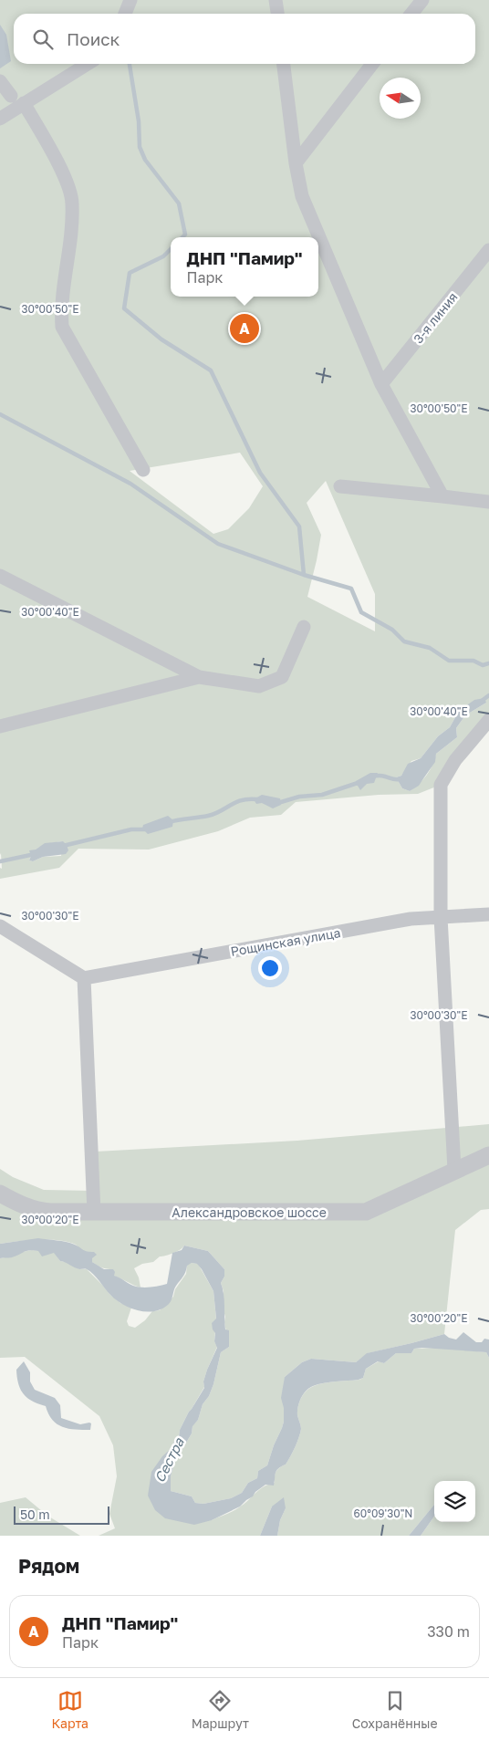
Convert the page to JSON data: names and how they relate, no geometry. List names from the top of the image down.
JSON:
{
  "streets": {
    "street": ["3-я линия", "Рощинская улица", "Александровское шоссе"]
  },
  "water": ["Сестра"],
  "scale_bar": "50 m",
  "north": "left",
  "page": {
    "search": "Поиск",
    "popup": ["ДНП \"Памир\"", "Парк"],
    "pins": "A",
    "scale": "50 m",
    "heading": "Рядом",
    "list": [
      {
        "mark": "A",
        "name": "ДНП \"Памир\"",
        "note": "Парк",
        "value": "330 m"
      }
    ],
    "nav": ["Карта", "Маршрут", "Сохранённые"]
  },
  "coordinates": [
    "30°00'50\"E",
    "30°00'40\"E",
    "30°00'30\"E",
    "30°00'20\"E",
    "60°09'30\"N"
  ]
}
